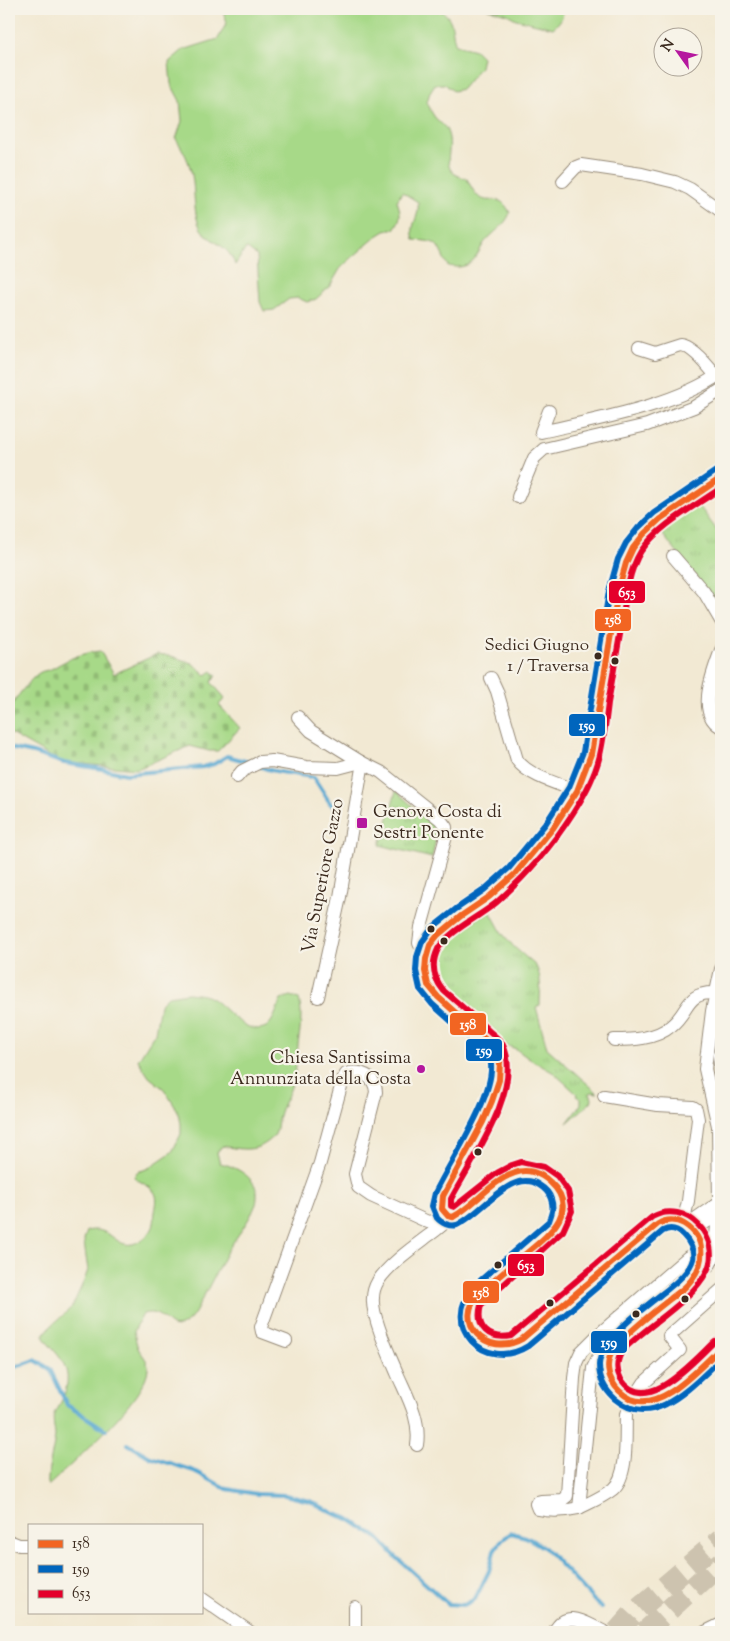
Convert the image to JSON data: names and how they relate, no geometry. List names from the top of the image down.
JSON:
{
  "streets": {
    "street": ["Via Superiore Gazzo"]
  },
  "places": {
    "other": ["Sedici Giugno 1 / Traversa", "Chiesa Santissima Annunziata della Costa"],
    "transit": ["Genova Costa di Sestri Ponente"]
  },
  "lines": ["transit line 159", "transit line 158", "transit line 653"],
  "legend": ["158", "159", "653"],
  "north": "top left"
}
